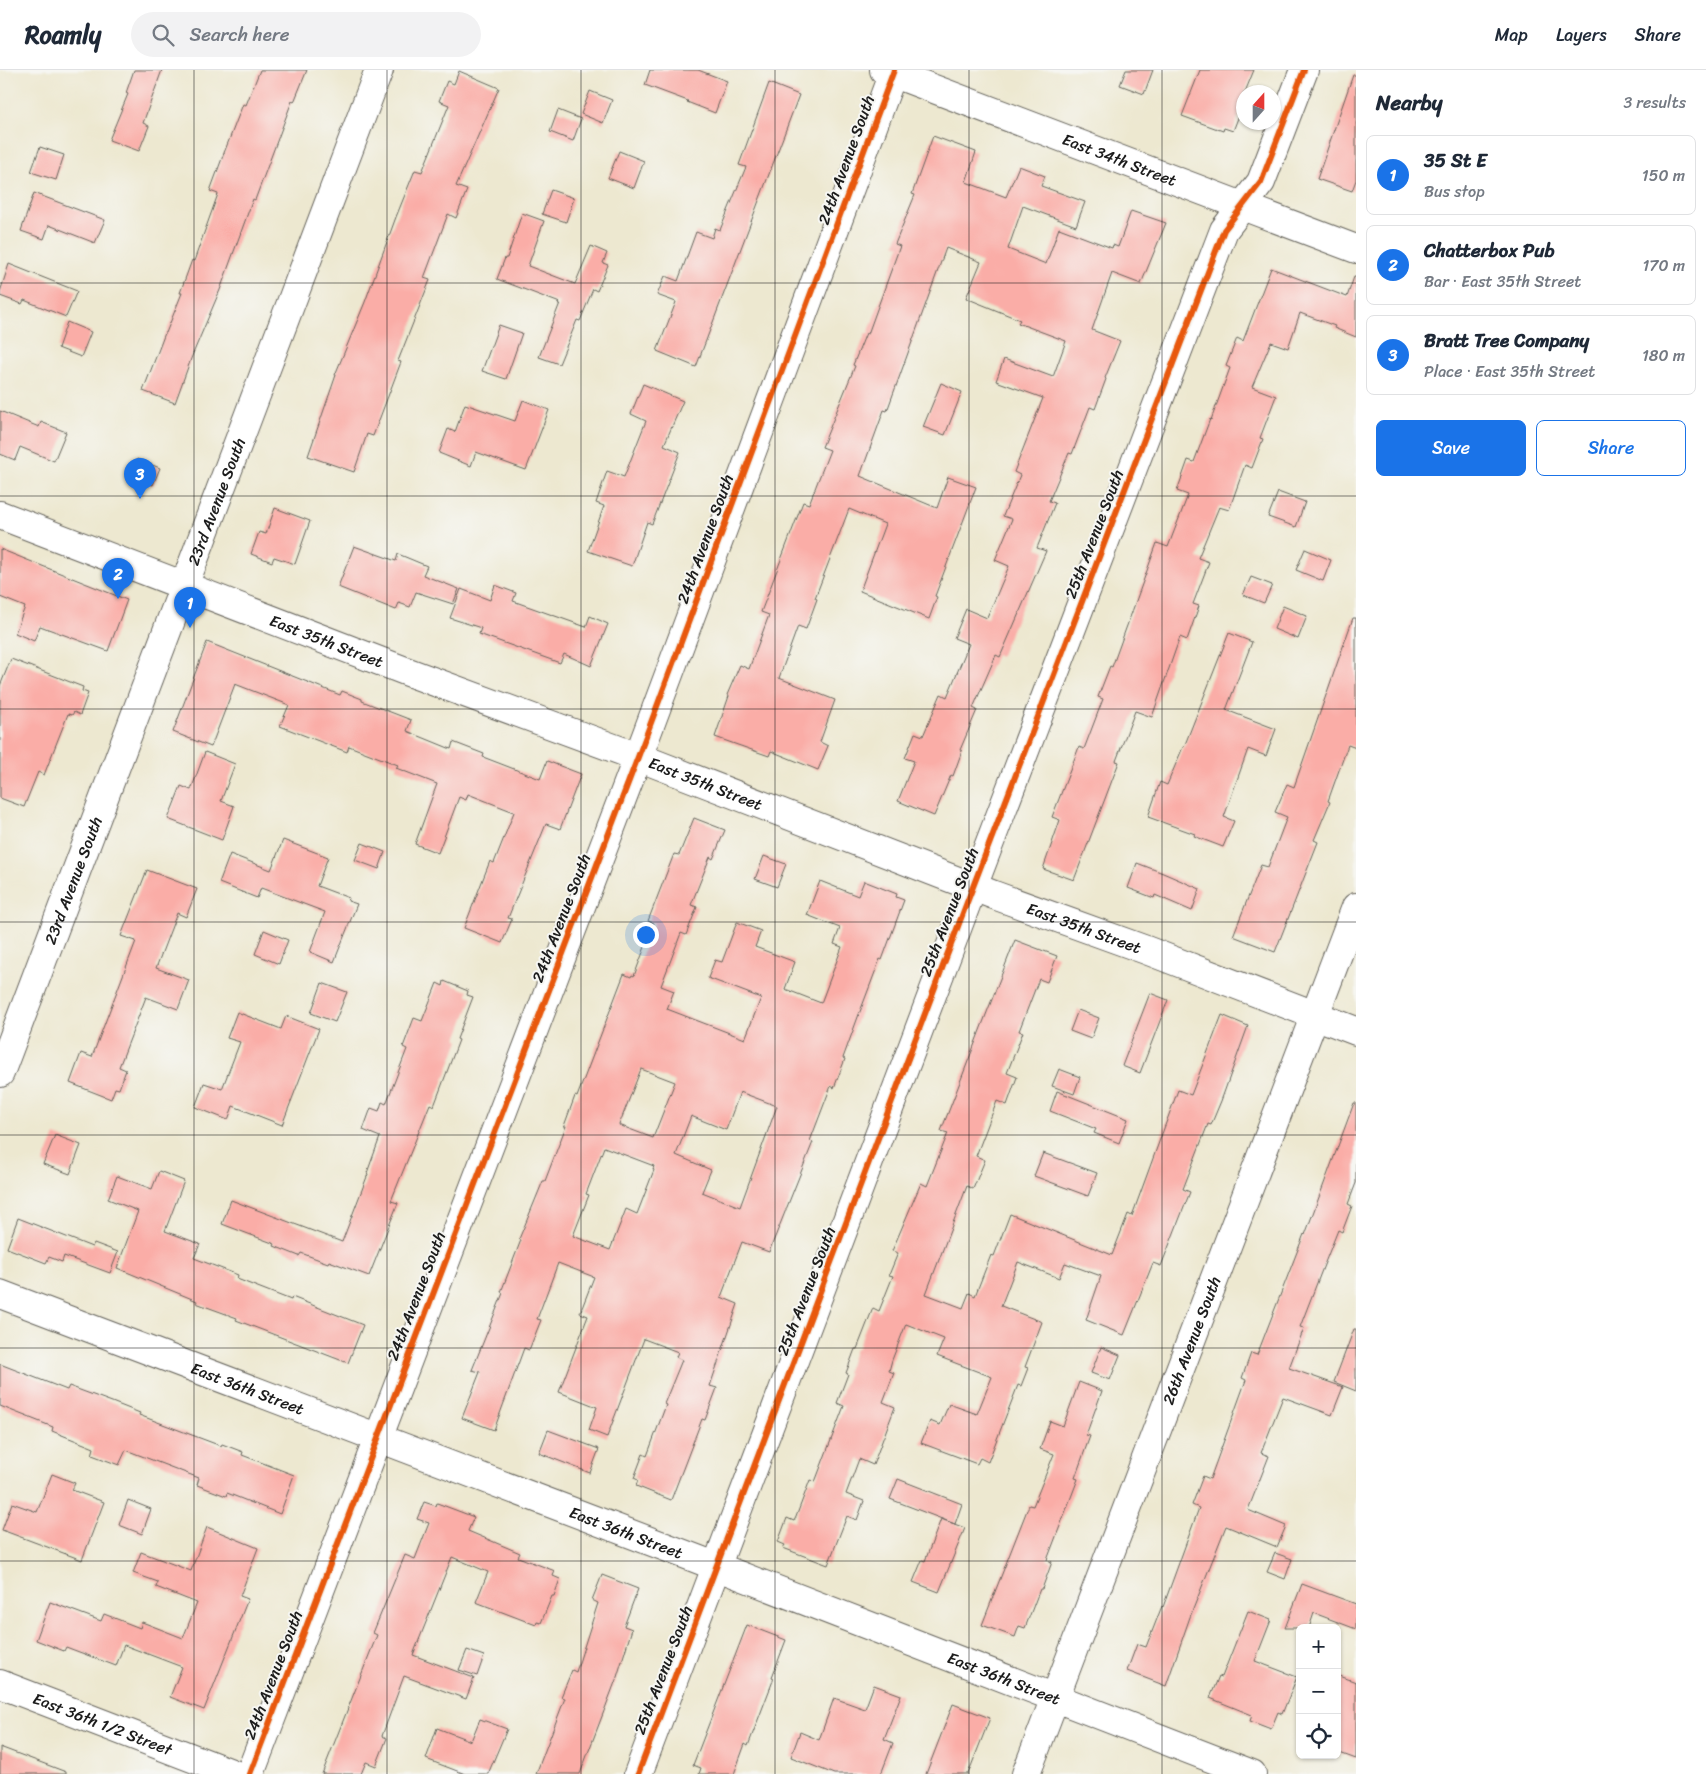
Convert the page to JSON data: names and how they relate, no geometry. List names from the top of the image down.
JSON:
{
  "streets": {
    "street": [
      "East 34th Street",
      "24th Avenue South",
      "23rd Avenue South",
      "25th Avenue South",
      "East 35th Street",
      "26th Avenue South",
      "East 36th Street",
      "East 36th 1/2 Street"
    ]
  },
  "crossings": [
    ["East 34th Street", "24th Avenue South"],
    ["East 34th Street", "25th Avenue South"],
    ["24th Avenue South", "East 35th Street"],
    ["24th Avenue South", "East 36th Street"],
    ["23rd Avenue South", "East 35th Street"],
    ["25th Avenue South", "East 35th Street"],
    ["25th Avenue South", "East 36th Street"],
    ["East 35th Street", "26th Avenue South"],
    ["26th Avenue South", "East 36th Street"]
  ],
  "north": "top",
  "page": {
    "header": "Roamly",
    "search": "Search here",
    "nav": ["Map", "Layers", "Share"],
    "heading": ["Nearby", "3 results"],
    "list": [
      {
        "mark": "1",
        "name": "35 St E",
        "note": "Bus stop",
        "value": "150 m"
      },
      {
        "mark": "2",
        "name": "Chatterbox Pub",
        "note": "Bar · East 35th Street",
        "value": "170 m"
      },
      {
        "mark": "3",
        "name": "Bratt Tree Company",
        "note": "Place · East 35th Street",
        "value": "180 m"
      }
    ],
    "buttons": ["Save", "Share"],
    "pins": ["3", "2", "1"],
    "map_buttons": ["+", "−"]
  }
}
